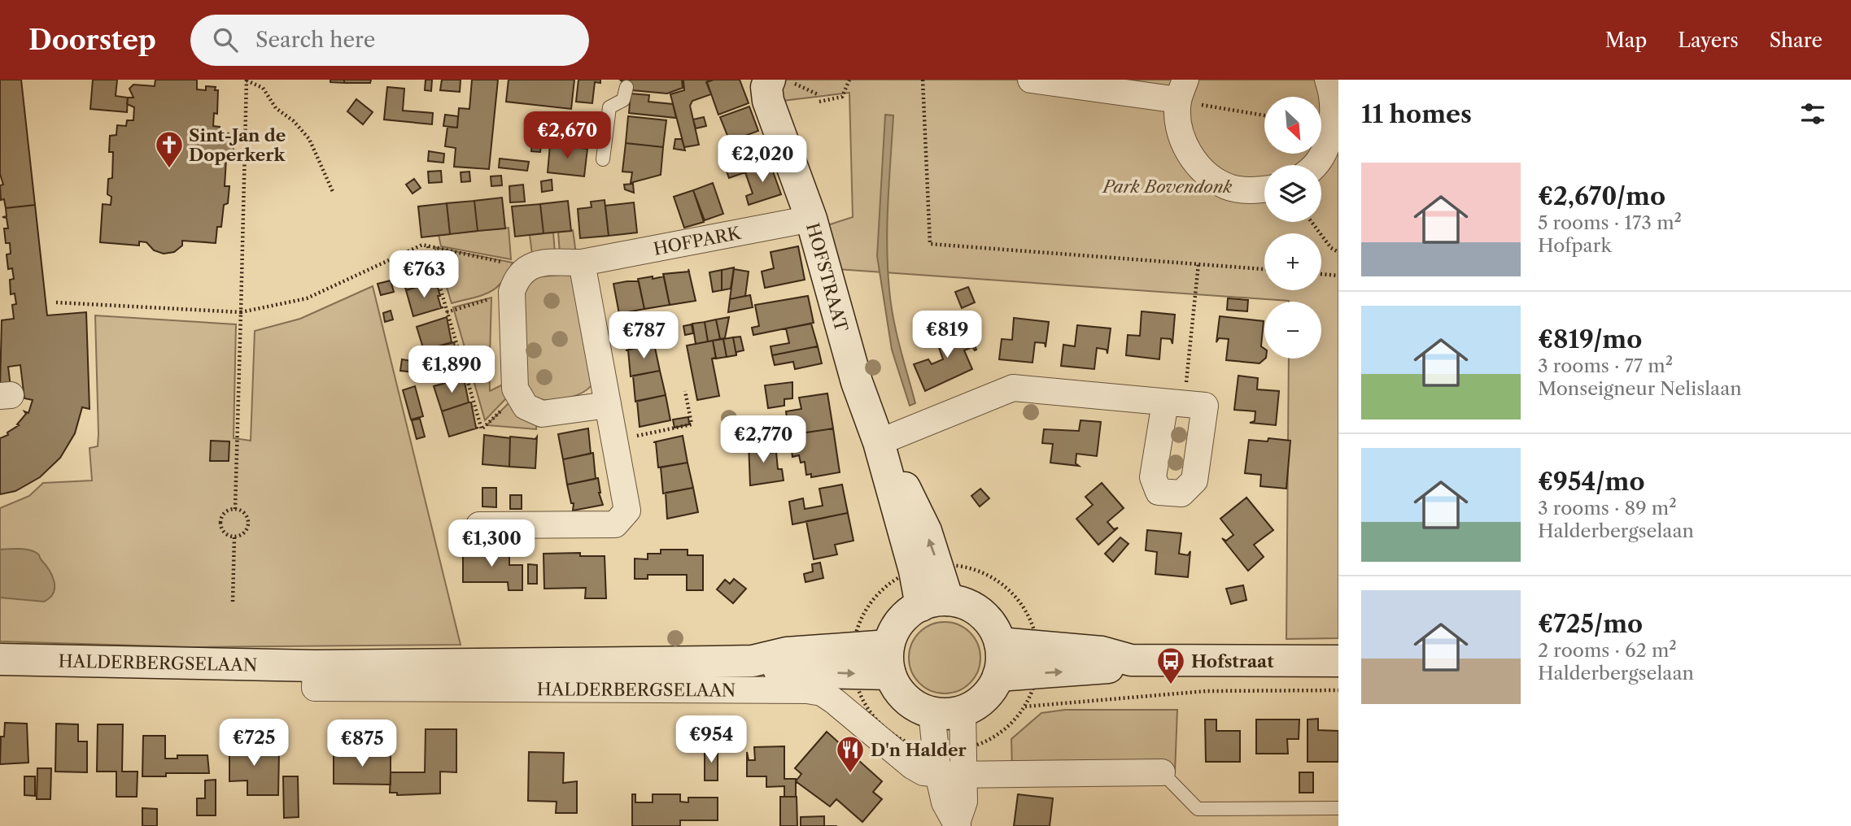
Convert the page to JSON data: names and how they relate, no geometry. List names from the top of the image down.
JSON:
{
  "streets": {
    "main road": ["HOFSTRAAT", "HALDERBERGSELAAN"],
    "street": ["HOFPARK"]
  },
  "crossings": [
    ["HOFPARK", "HOFSTRAAT"],
    ["HOFSTRAAT", "HALDERBERGSELAAN"]
  ],
  "parks": ["Park Bovendonk"],
  "places": {
    "church": ["Sint-Jan de Doperkerk"],
    "bus stop": ["Hofstraat"],
    "restaurant": ["D'n Halder"]
  },
  "north": "bottom right",
  "page": {
    "header": "Doorstep",
    "search": "Search here",
    "nav": ["Map", "Layers", "Share"],
    "heading": "11 homes",
    "map_buttons": ["+", "−"],
    "price": [
      "€2,670",
      "€2,020",
      "€763",
      "€819",
      "€787",
      "€1,890",
      "€2,770",
      "€1,300",
      "€954",
      "€725",
      "€875"
    ],
    "list": [
      {
        "name": "€2,670/mo",
        "note": "5 rooms · 173 m² · Hofpark"
      },
      {
        "name": "€819/mo",
        "note": "3 rooms · 77 m² · Monseigneur Nelislaan"
      },
      {
        "name": "€954/mo",
        "note": "3 rooms · 89 m² · Halderbergselaan"
      },
      {
        "name": "€725/mo",
        "note": "2 rooms · 62 m² · Halderbergselaan"
      }
    ]
  }
}
